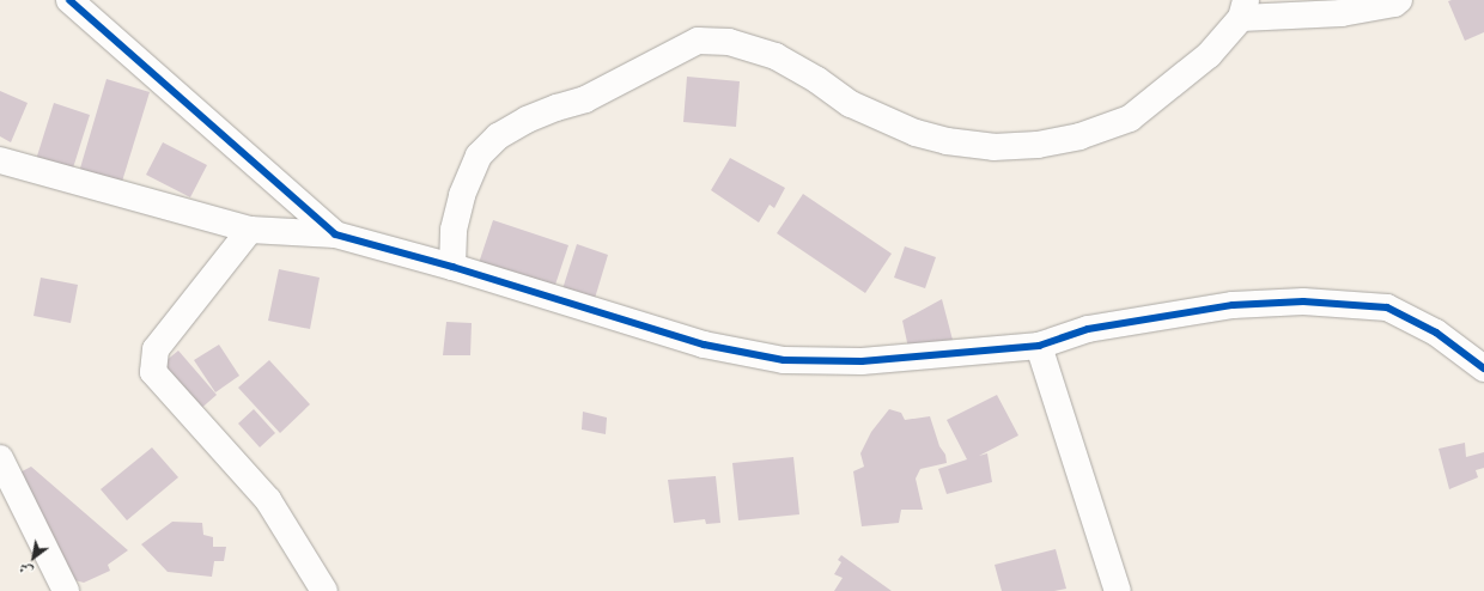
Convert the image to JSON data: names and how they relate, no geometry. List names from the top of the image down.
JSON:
{
  "north": "bottom left"
}
